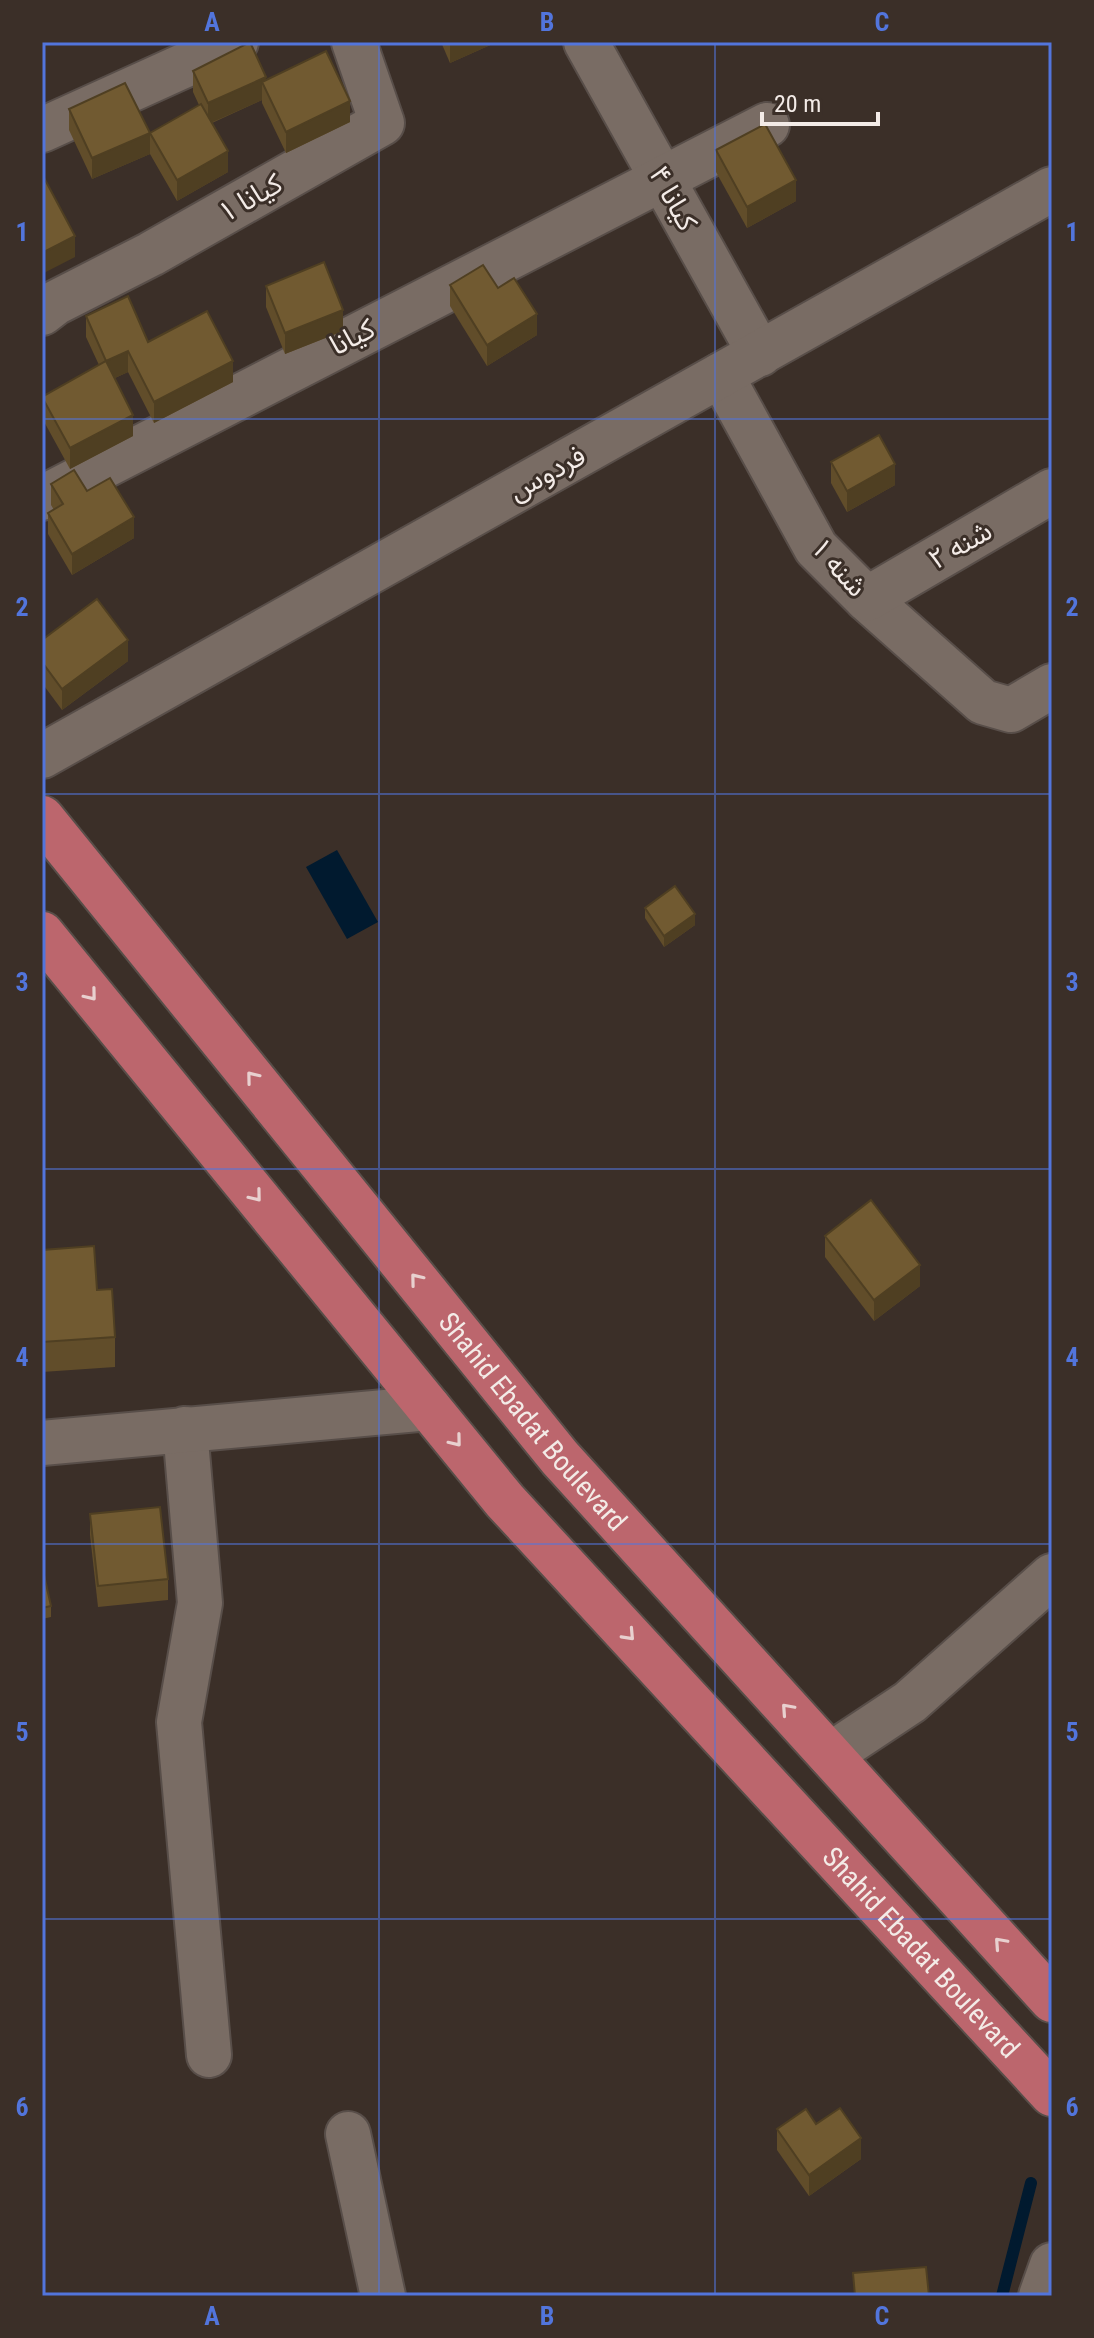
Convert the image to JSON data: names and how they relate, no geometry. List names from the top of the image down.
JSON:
{
  "streets": {
    "main road": ["Shahid Ebadat Boulevard"],
    "street": [
      "کیانا ۱",
      "کیانا ۴",
      "کیانا",
      "فردوس",
      "شنه ۲",
      "شنه ۱"
    ]
  },
  "crossings": [
    ["کیانا ۴", "کیانا"],
    ["کیانا ۴", "فردوس"],
    ["فردوس", "شنه ۱"],
    ["شنه ۲", "شنه ۱"]
  ],
  "scale_bar": "20 m",
  "grid": {
    "columns": ["A", "B", "C"],
    "rows": [
      "1",
      "2",
      "3",
      "4",
      "5",
      "6"
    ]
  }
}
